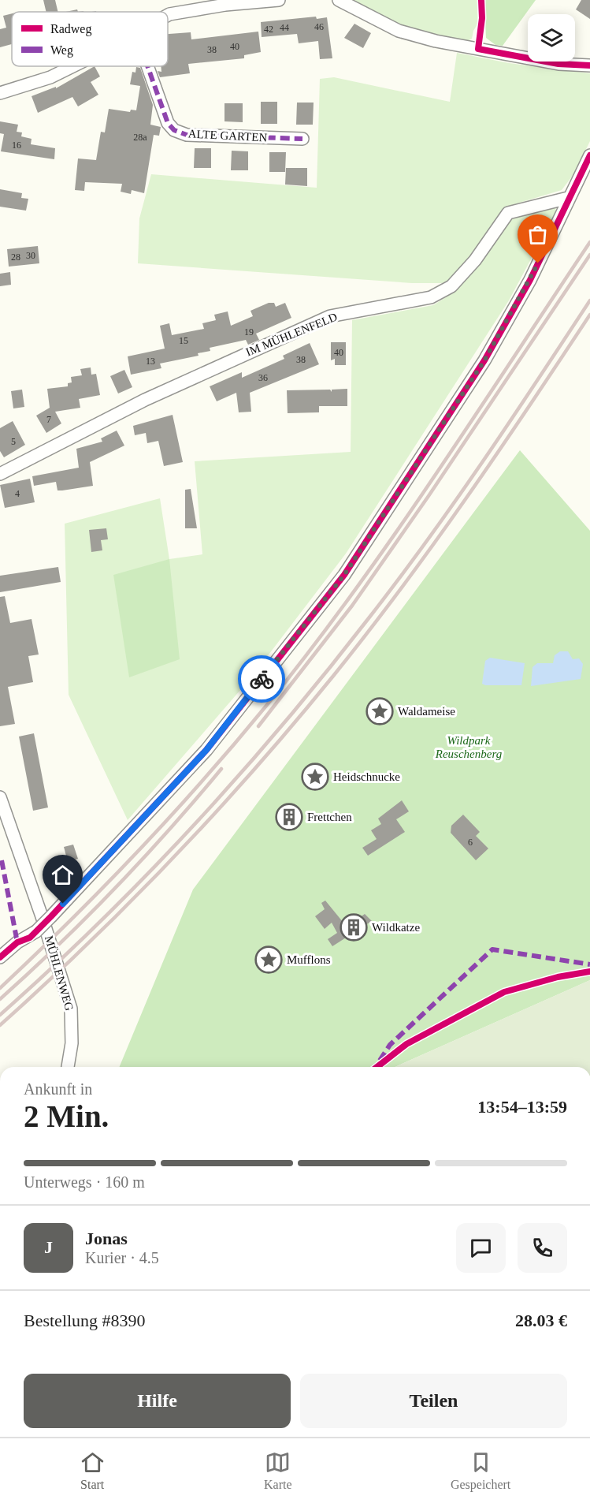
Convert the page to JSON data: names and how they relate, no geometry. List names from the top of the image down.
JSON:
{
  "streets": {
    "street": ["ALTE GARTEN", "IM MÜHLENFELD", "MÜHLENWEG"]
  },
  "parks": ["Wildpark Reuschenberg"],
  "places": {
    "place": ["Waldameise", "Heidschnucke", "Mufflons"],
    "building": ["Frettchen", "Wildkatze"]
  },
  "house_numbers": [
    "46",
    "44",
    "42",
    "40",
    "38",
    "28a",
    "16",
    "30",
    "28",
    "19",
    "15",
    "40",
    "38",
    "13",
    "36",
    "7",
    "5",
    "4",
    "6"
  ],
  "legend": ["Radweg", "Weg"],
  "page": {
    "heading": ["2 Min.", "Ankunft in", "13:54–13:59"],
    "panel": [
      "Jonas",
      "Kurier · 4.5",
      "Bestellung #8390",
      "28.03 €"
    ],
    "bar": "Unterwegs · 160 m",
    "round": "J",
    "buttons": ["Hilfe", "Teilen"],
    "tabs": ["Start", "Karte", "Gespeichert"]
  }
}
